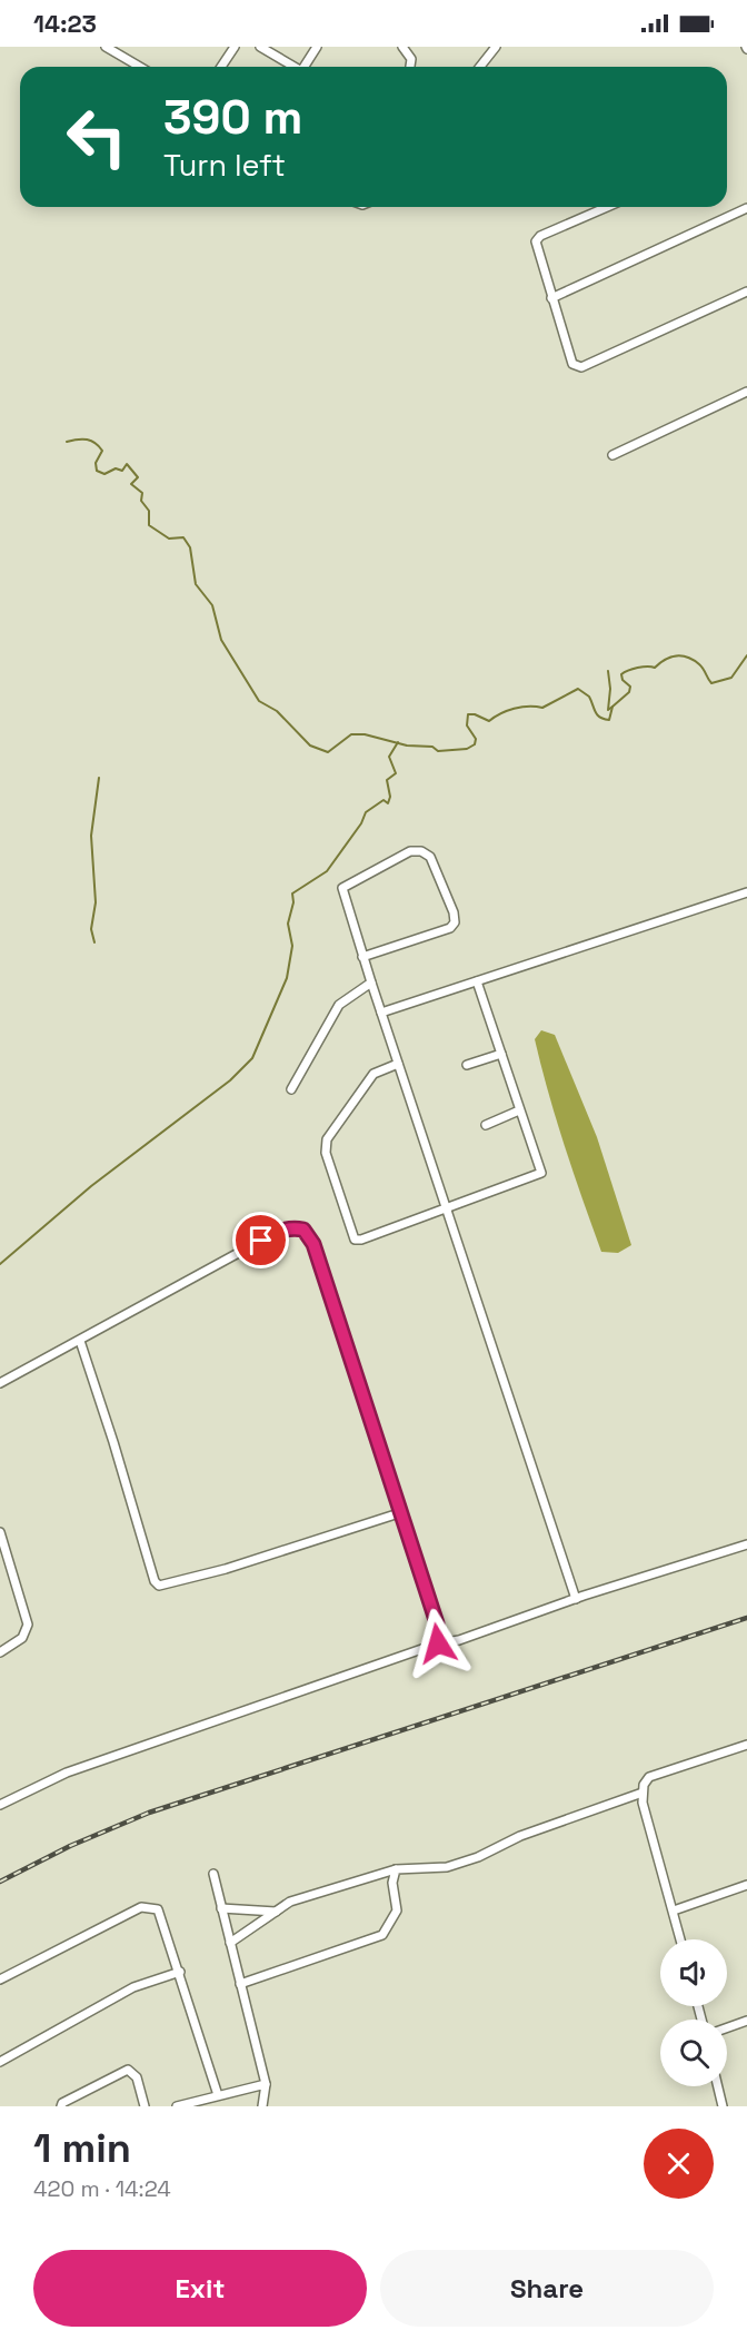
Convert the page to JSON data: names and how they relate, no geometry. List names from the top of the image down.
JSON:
{
  "page": {
    "status": "14:23",
    "turn": ["390 m", "Turn left"],
    "heading": ["1 min", "420 m · 14:24"],
    "buttons": ["Exit", "Share"]
  }
}
